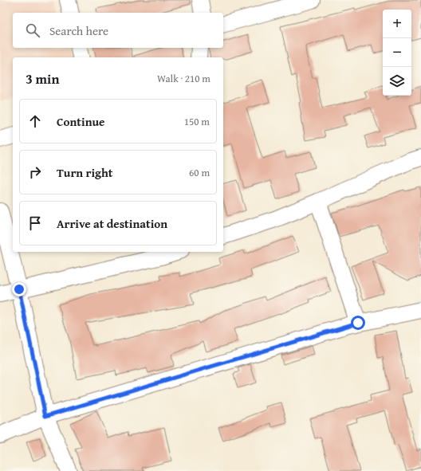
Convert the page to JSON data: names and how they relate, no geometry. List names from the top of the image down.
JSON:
{
  "page": {
    "map_buttons": ["+", "−"],
    "search": "Search here",
    "heading": ["3 min", "Walk · 210 m"],
    "list": [
      ["Continue", "150 m"],
      ["Turn right", "60 m"],
      "Arrive at destination"
    ]
  }
}
